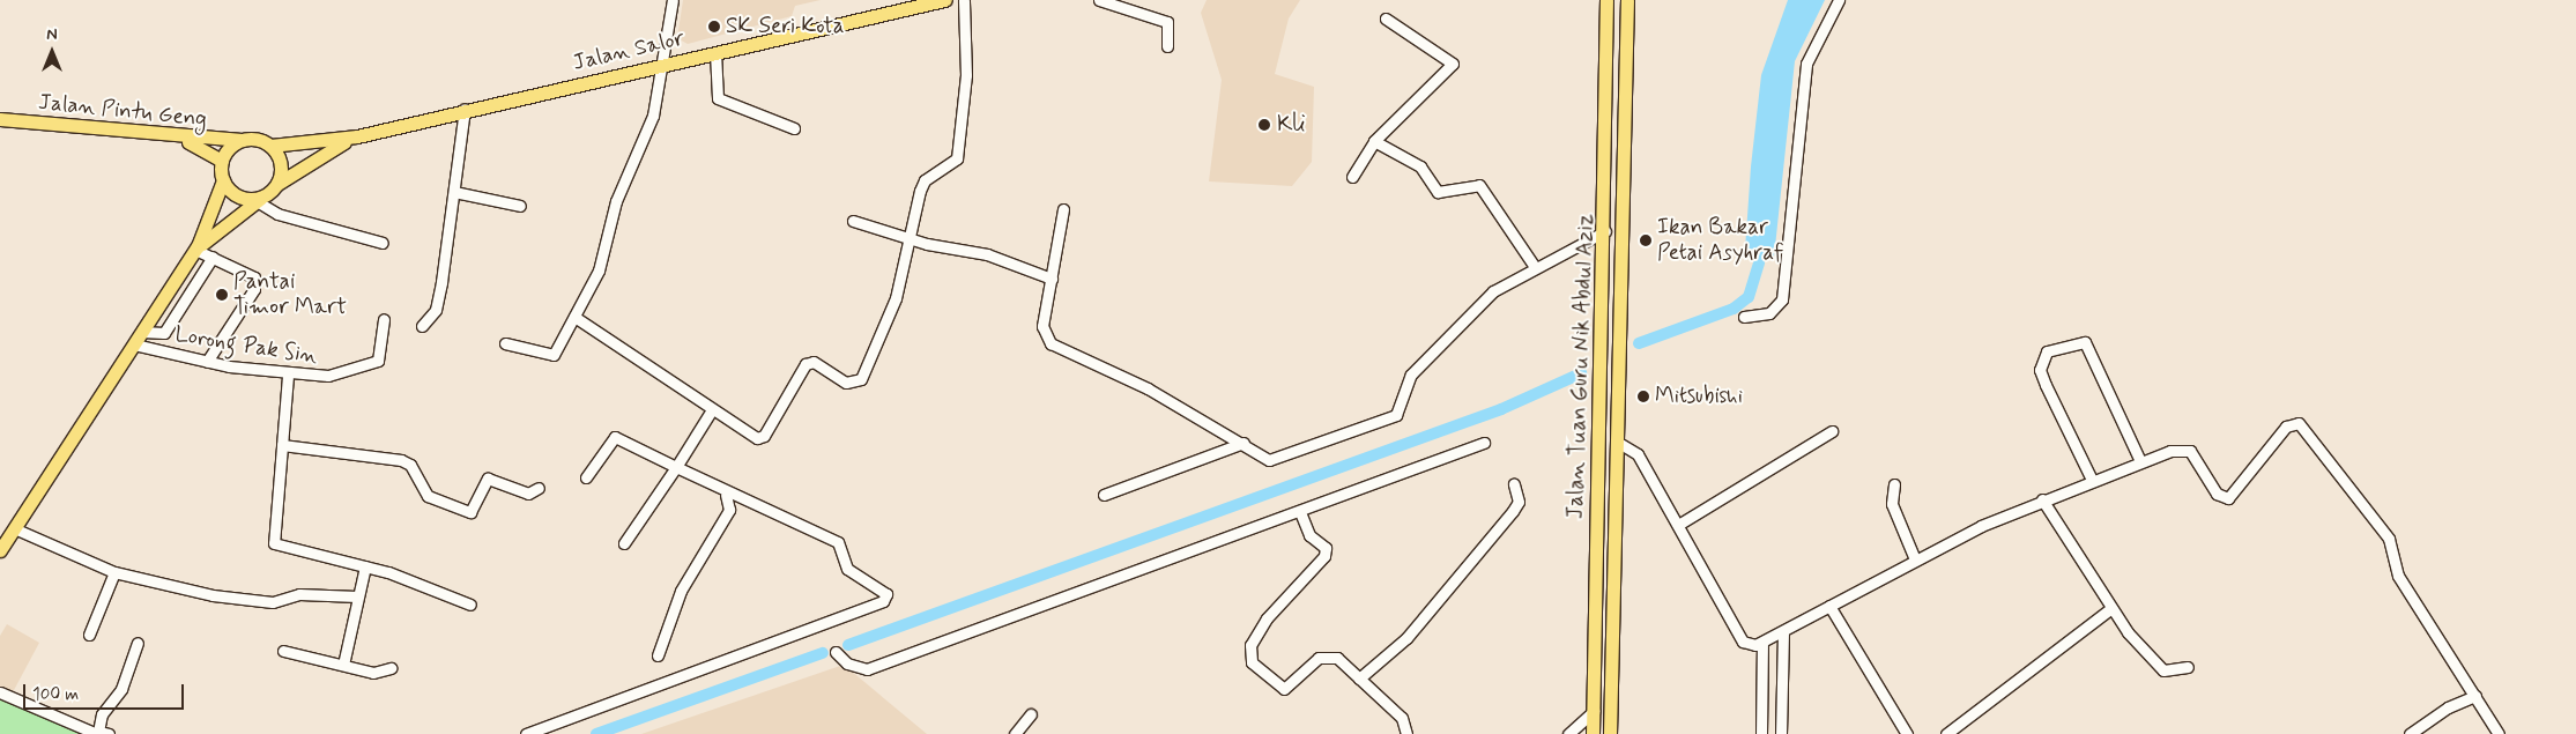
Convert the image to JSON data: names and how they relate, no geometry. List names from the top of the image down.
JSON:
{
  "streets": {
    "main road": ["Jalan Salor", "Jalan Pintu Geng", "Jalan Tuan Guru Nik Abdul Aziz"],
    "street": ["Lorong Pak Sin"]
  },
  "crossings": [
    ["Jalan Salor", "Jalan Pintu Geng"]
  ],
  "places": [
    "SK Seri Kota",
    "Kli",
    "Ikan Bakar Petai Asyhraf",
    "Pantai Timor Mart",
    "Mitsubishi"
  ],
  "scale_bar": "100 m",
  "north": "top"
}
